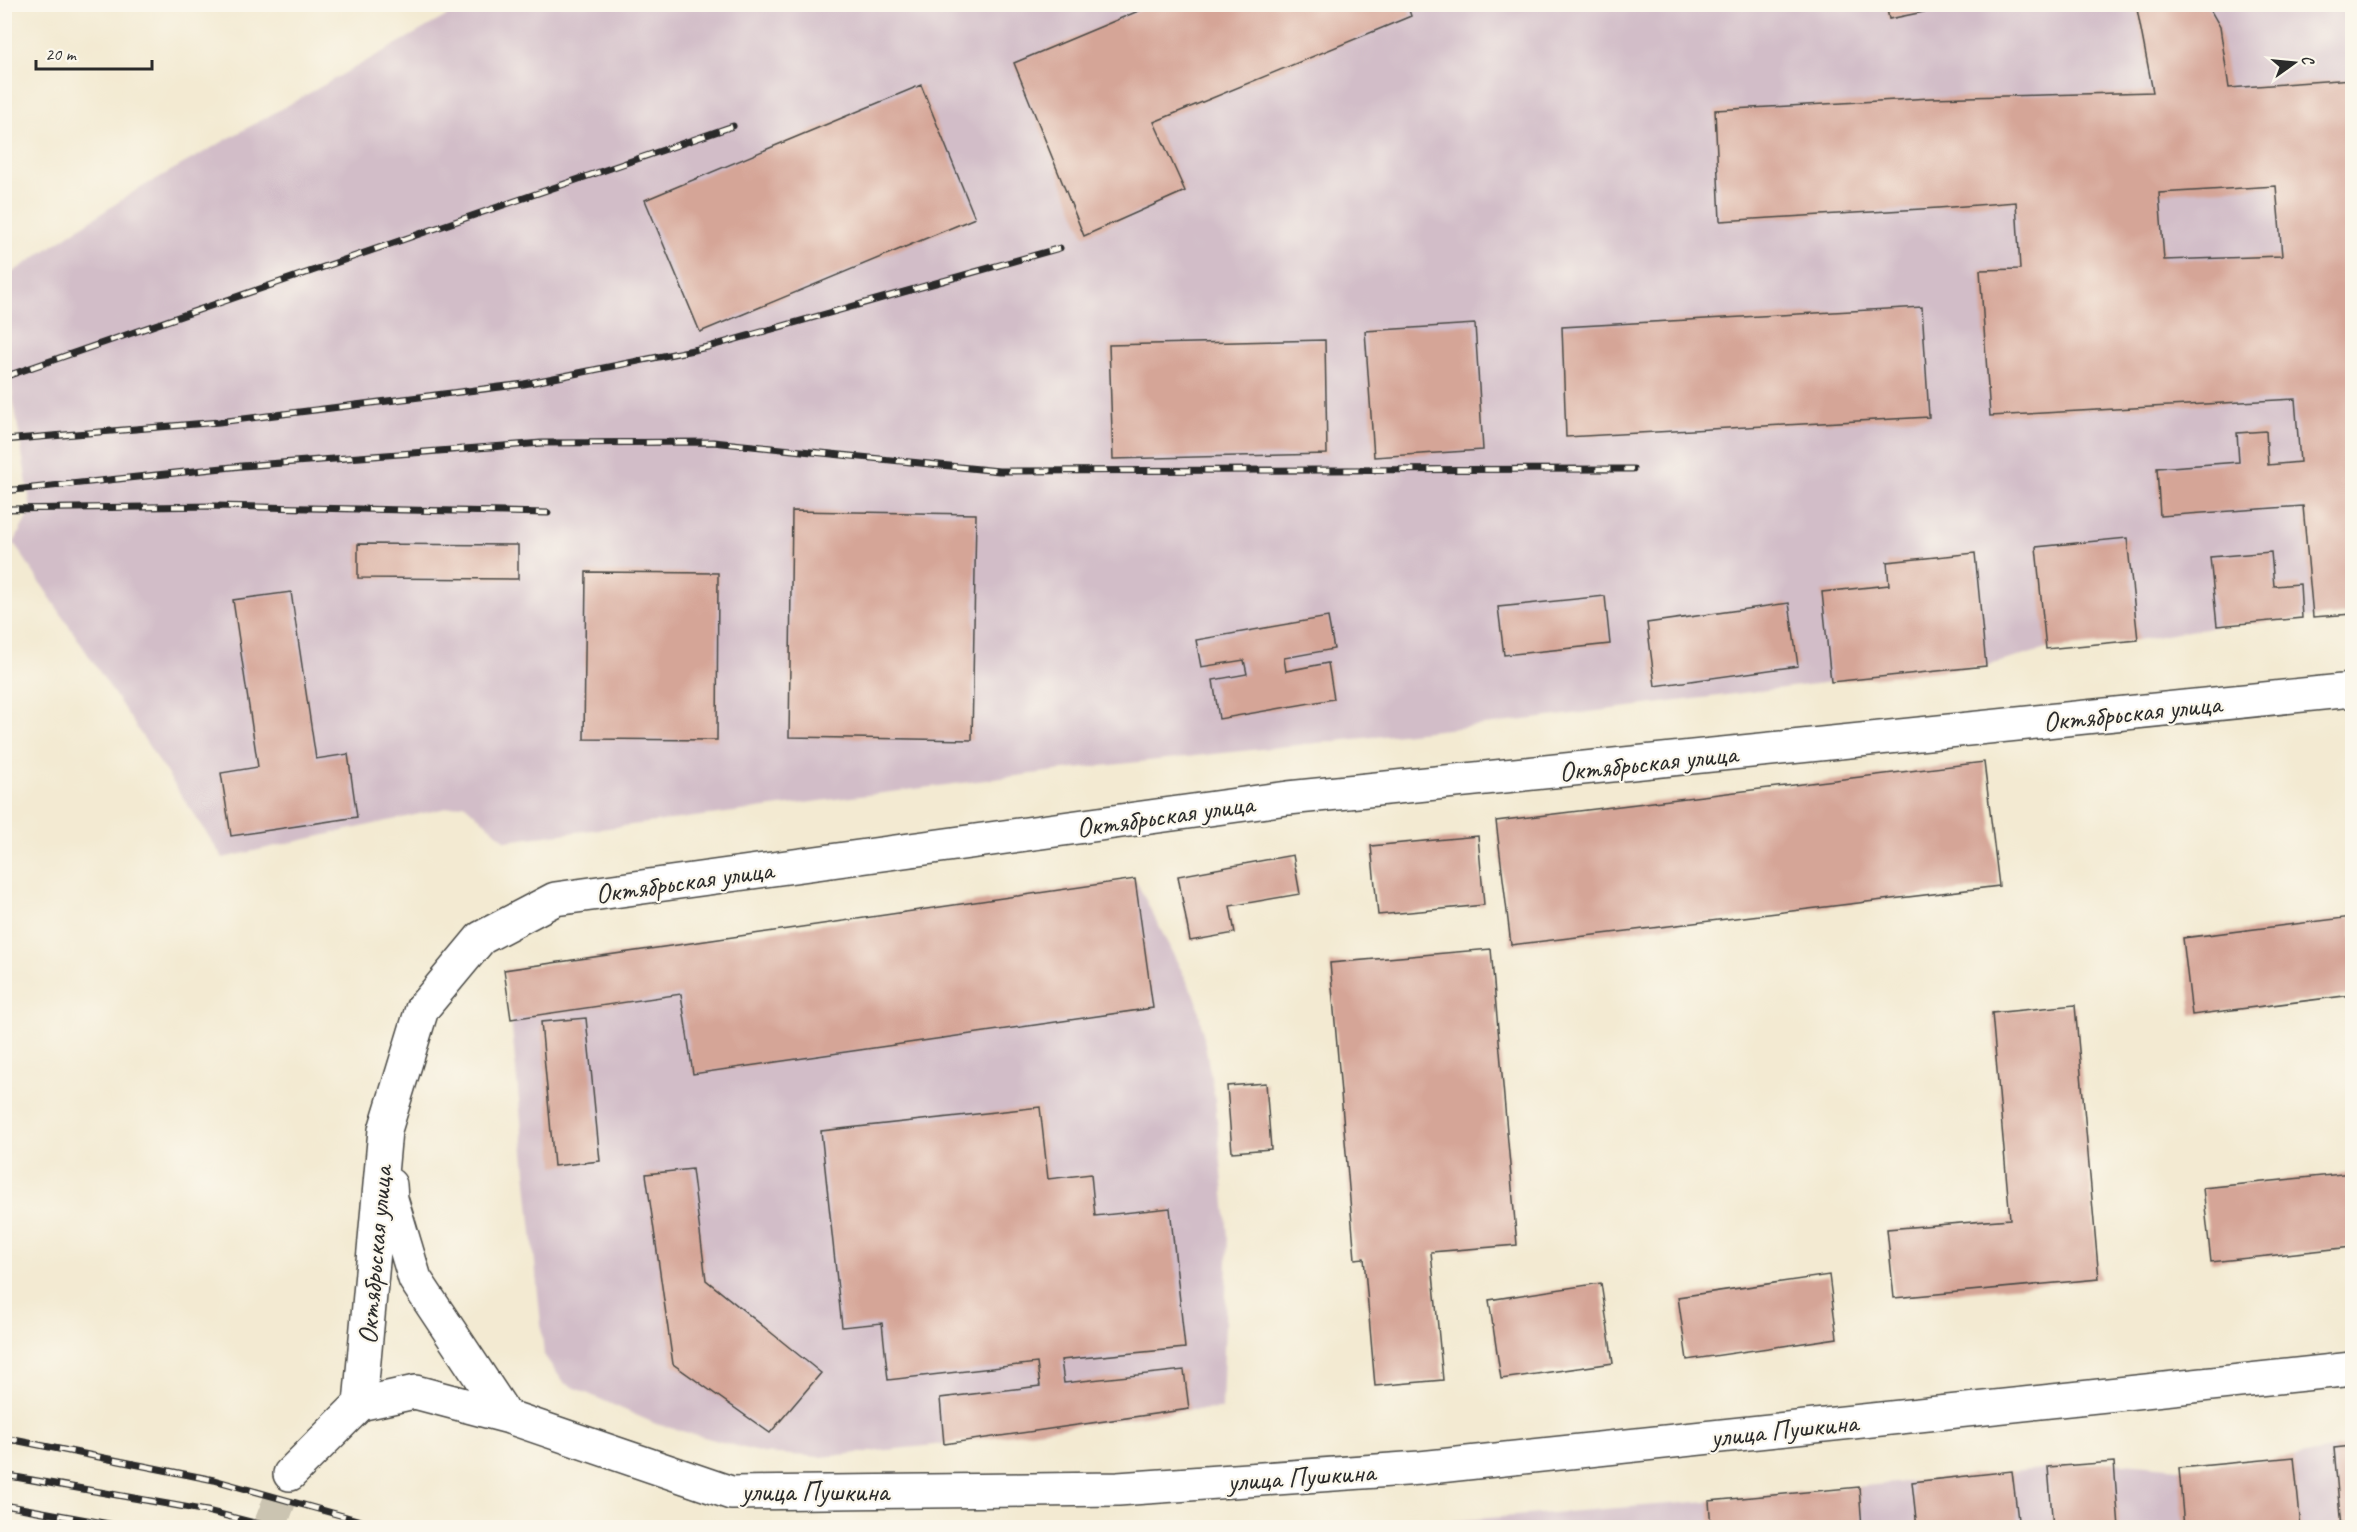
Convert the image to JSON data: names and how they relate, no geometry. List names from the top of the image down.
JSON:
{
  "streets": {
    "street": ["Октябрьская улица", "улица Пушкина"]
  },
  "crossings": [
    ["Октябрьская улица", "улица Пушкина"]
  ],
  "scale_bar": "20 m",
  "north": "right"
}
